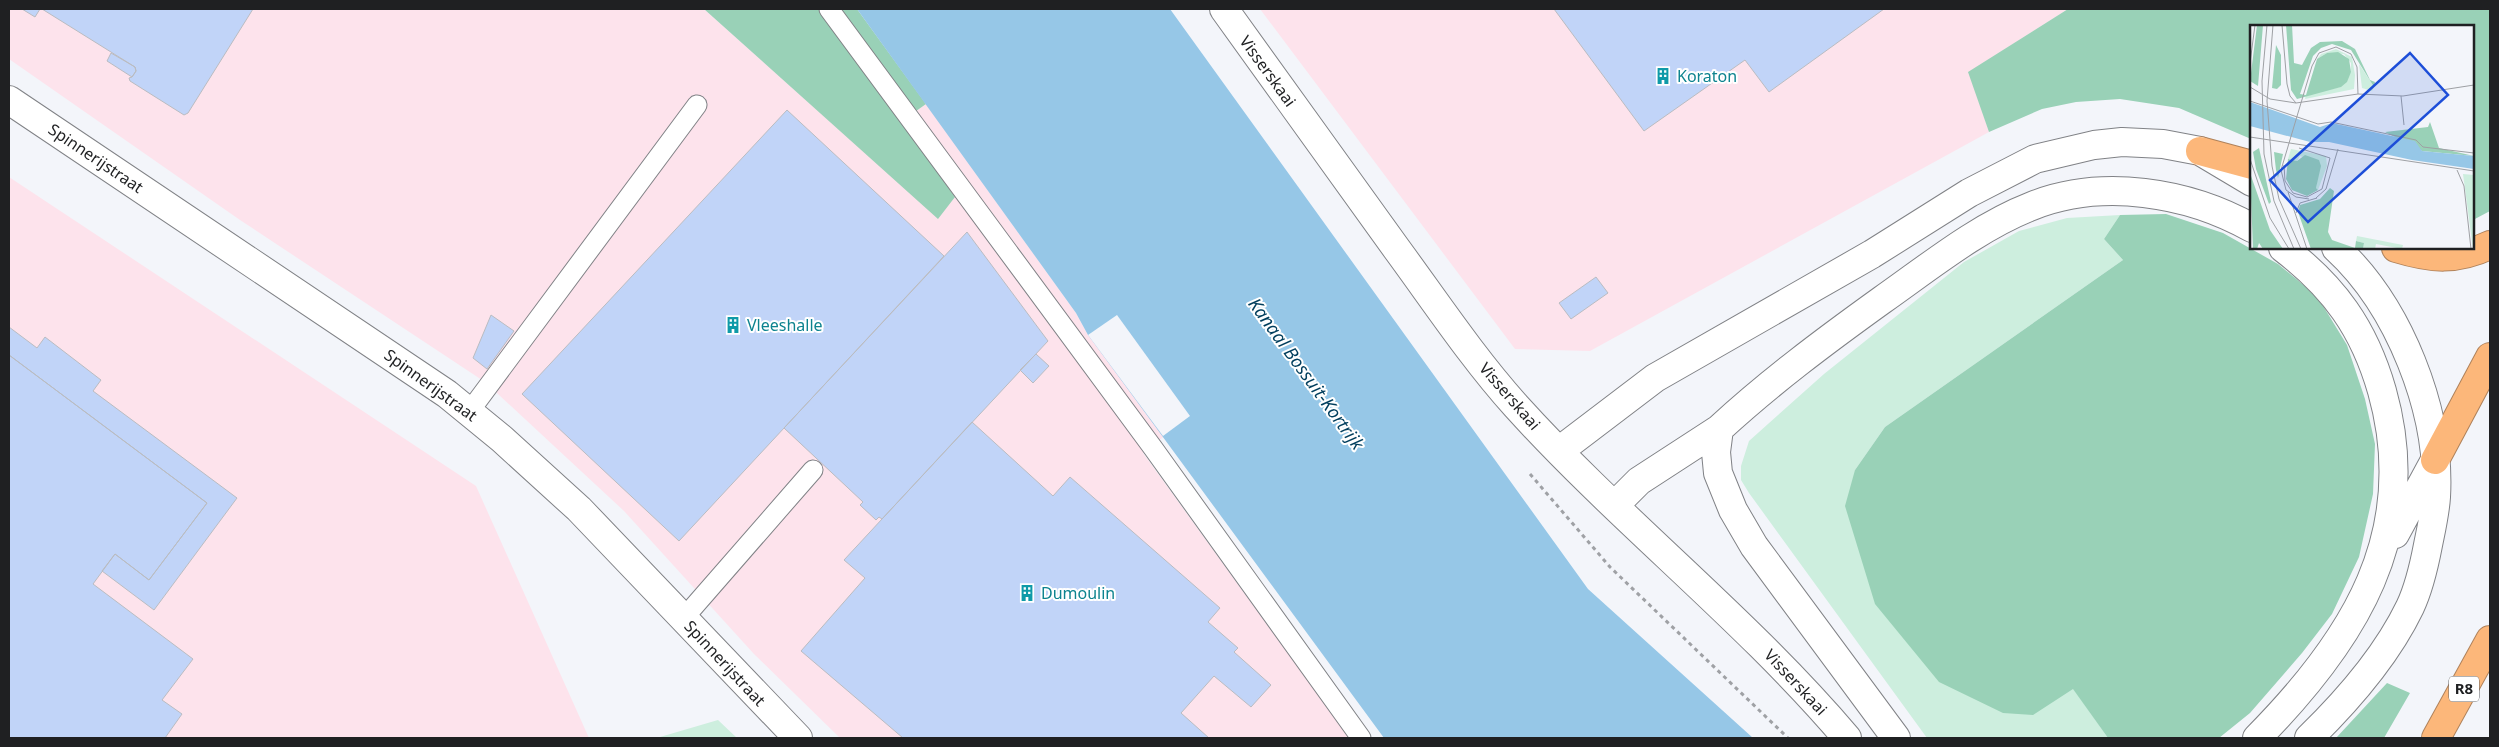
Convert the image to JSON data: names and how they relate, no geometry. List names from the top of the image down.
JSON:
{
  "streets": {
    "highway": ["R8"],
    "street": ["Visserskaai", "Spinnerijstraat"]
  },
  "water": ["Kanaal Bossuit-Kortrijk"],
  "places": {
    "building": ["Koraton", "Vleeshalle", "Dumoulin"]
  }
}
